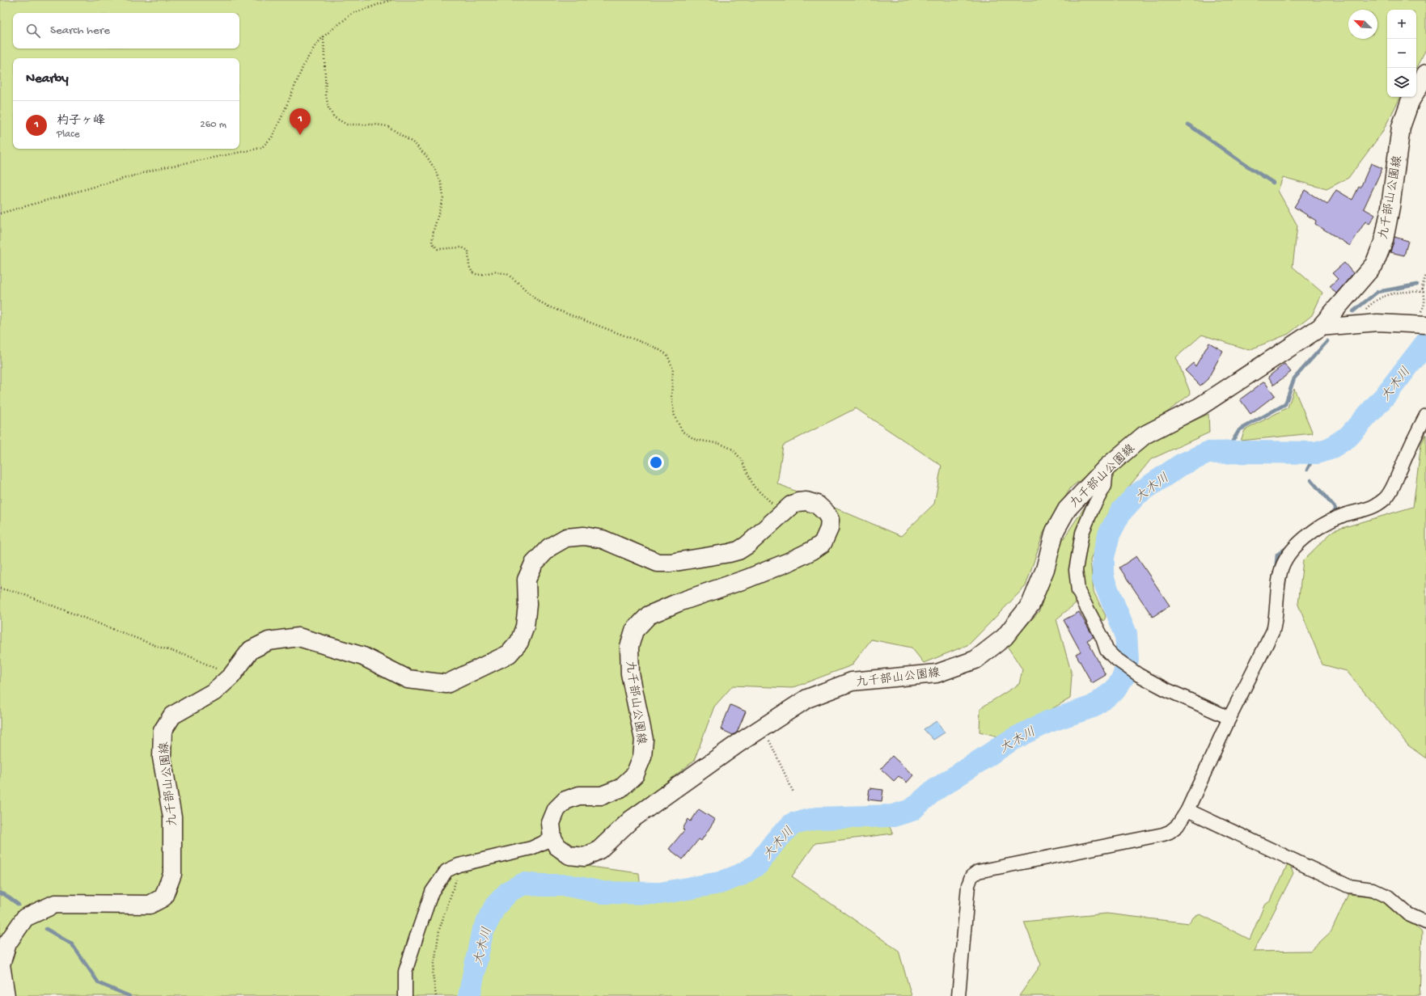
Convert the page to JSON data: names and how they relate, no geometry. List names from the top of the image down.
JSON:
{
  "streets": {
    "main road": ["九千部山公園線"]
  },
  "water": ["大木川"],
  "north": "top left",
  "page": {
    "map_buttons": ["+", "−"],
    "search": "Search here",
    "heading": "Nearby",
    "list": [
      {
        "mark": "1",
        "name": "杓子ヶ峰",
        "note": "Place",
        "value": "260 m"
      }
    ],
    "pins": "1"
  }
}
